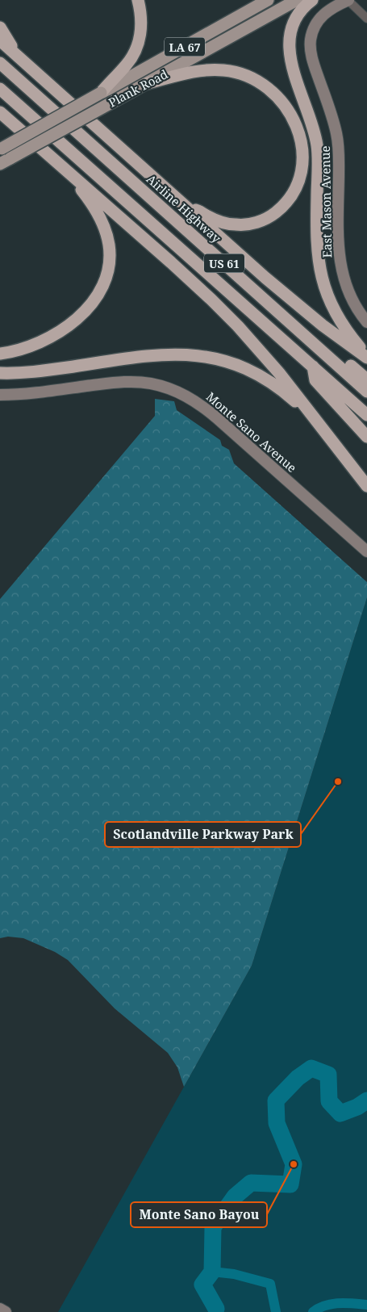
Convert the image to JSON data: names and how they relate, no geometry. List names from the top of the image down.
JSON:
{
  "streets": {
    "highway": ["Airline Highway", "US 61"],
    "main road": ["LA 67", "Plank Road"],
    "street": ["East Mason Avenue", "Monte Sano Avenue"]
  },
  "places": ["Scotlandville Parkway Park", "Monte Sano Bayou"]
}
